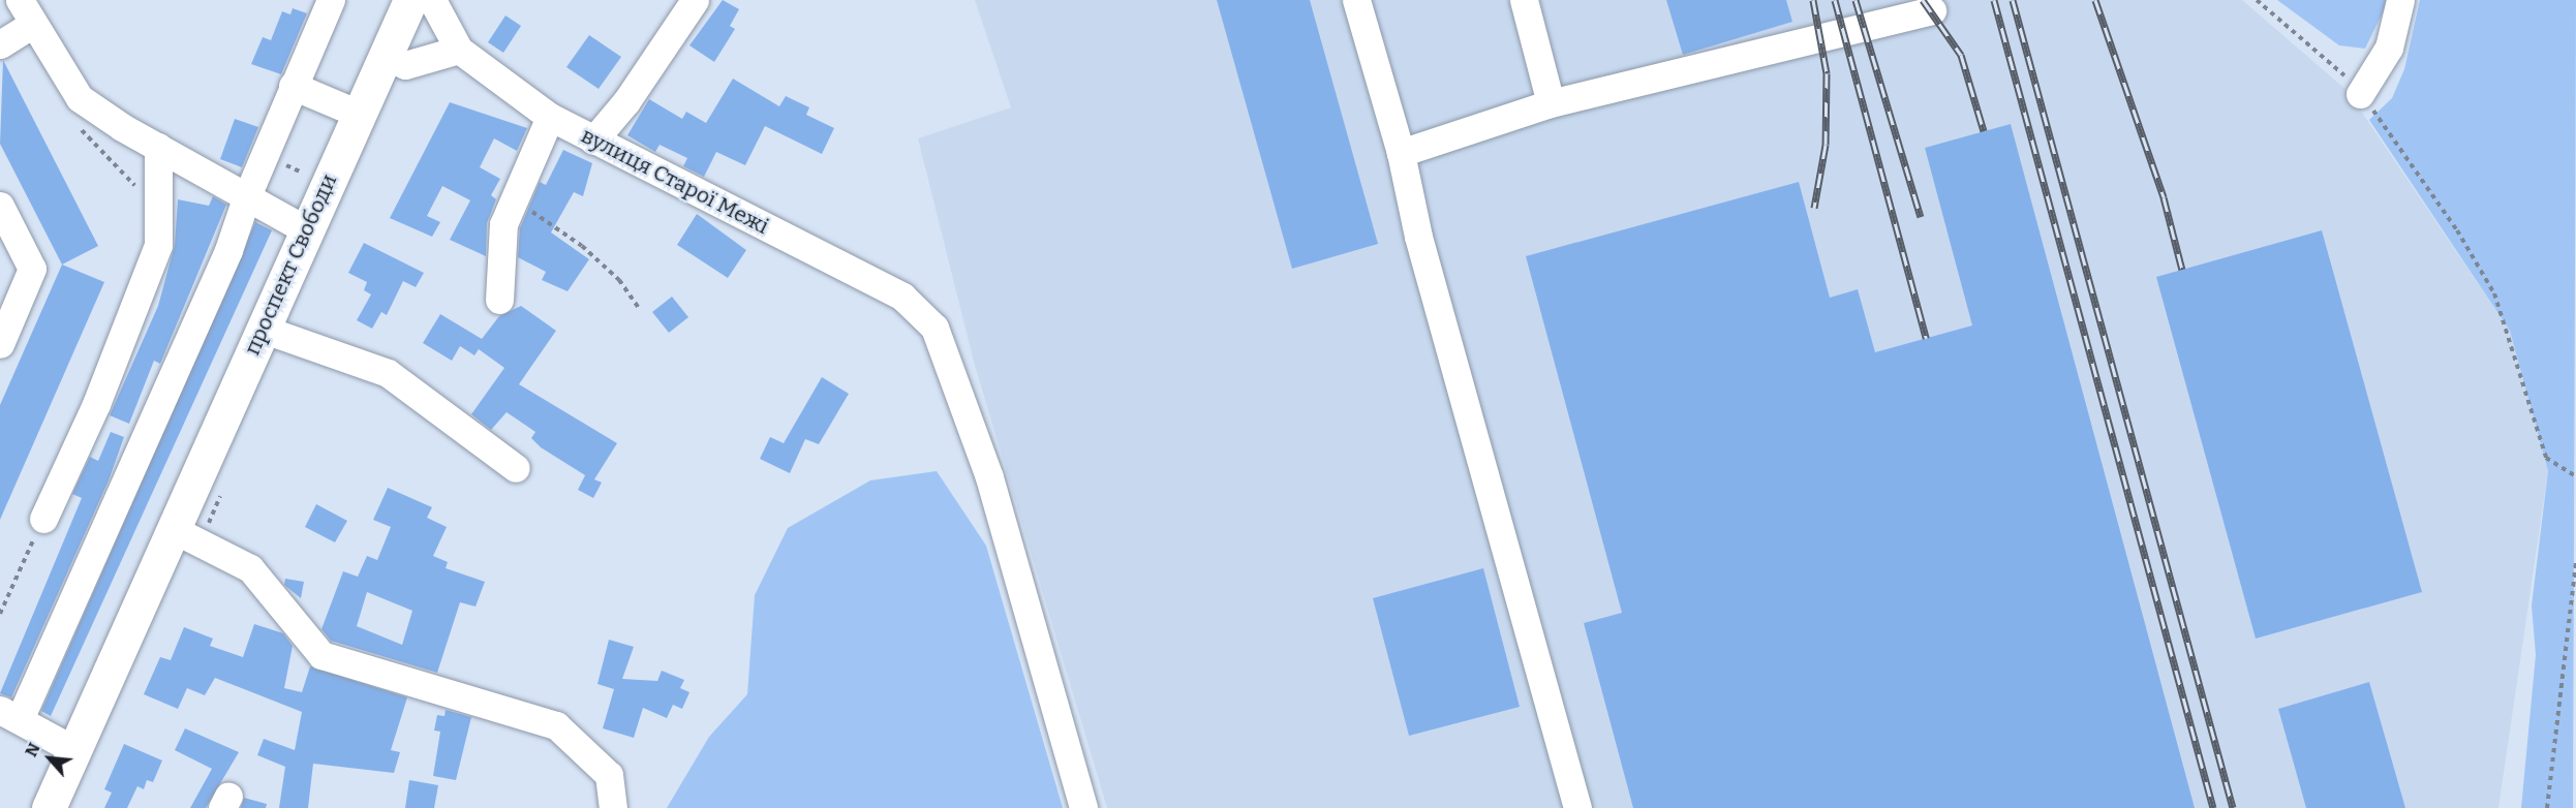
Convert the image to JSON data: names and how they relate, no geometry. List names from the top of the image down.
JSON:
{
  "streets": {
    "main road": ["проспект Свободи"],
    "street": ["вулиця Старої Межі"]
  },
  "north": "top left"
}
